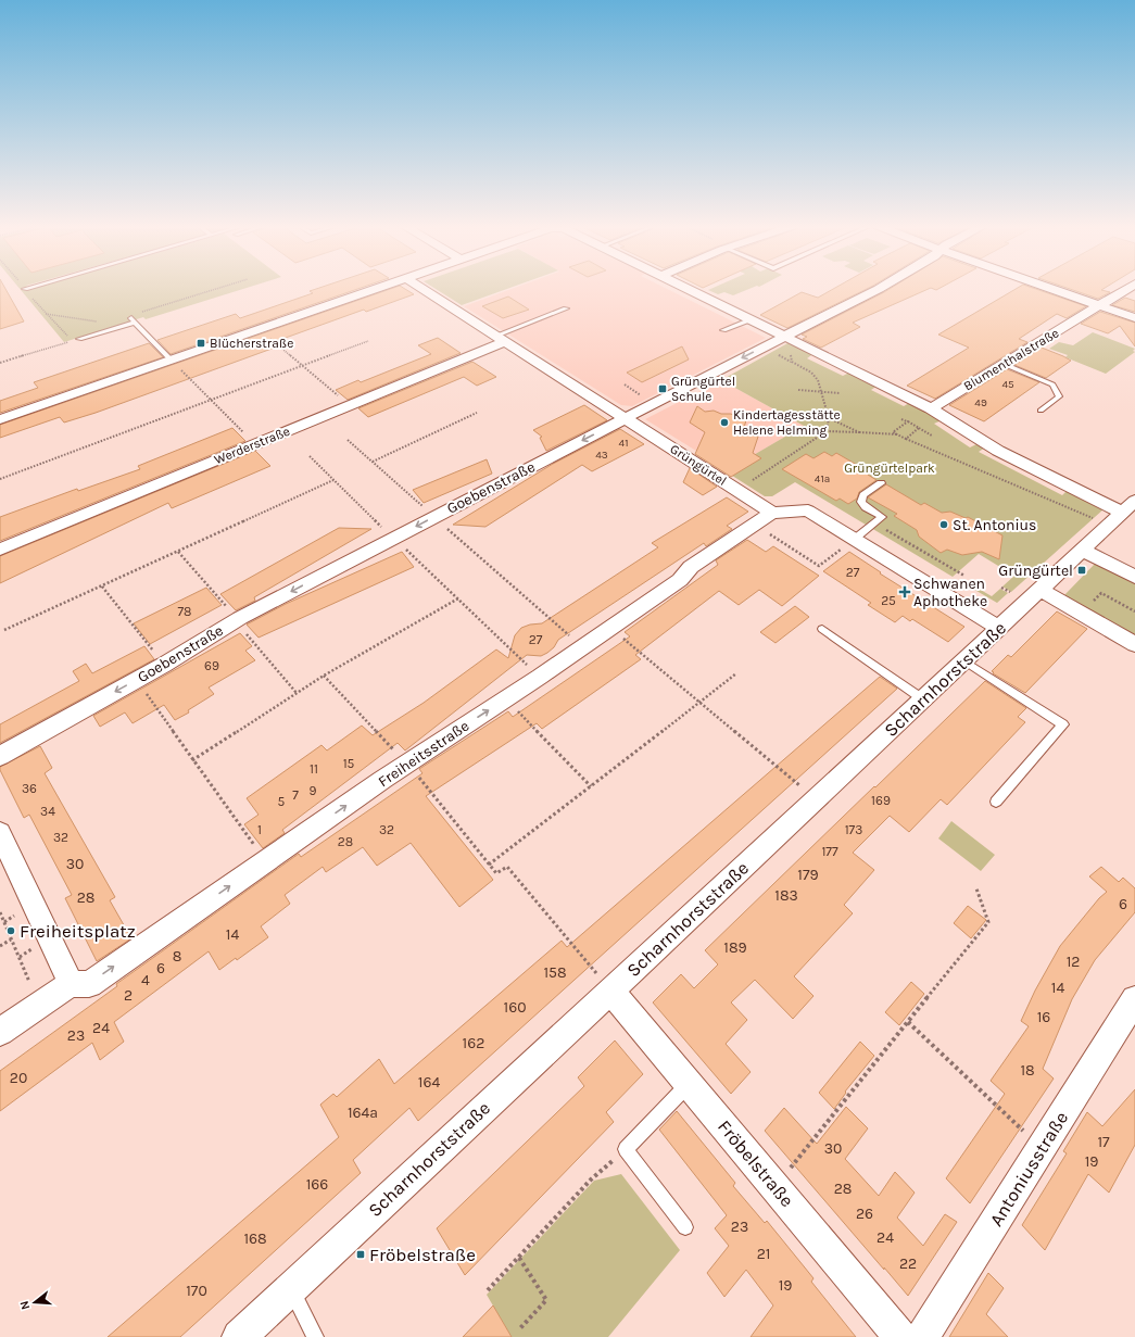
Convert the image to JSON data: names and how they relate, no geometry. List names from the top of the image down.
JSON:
{
  "streets": {
    "street": [
      "Blumenthalstraße",
      "Werderstraße",
      "Grüngürtel",
      "Goebenstraße",
      "Scharnhorststraße",
      "Freiheitsstraße",
      "Fröbelstraße",
      "Antoniusstraße"
    ]
  },
  "crossings": [
    ["Werderstraße", "Grüngürtel"],
    ["Grüngürtel", "Goebenstraße"],
    ["Grüngürtel", "Freiheitsstraße"],
    ["Scharnhorststraße", "Fröbelstraße"]
  ],
  "one_way": ["Goebenstraße", "Freiheitsstraße"],
  "parks": ["Grüngürtelpark"],
  "places": {
    "transit": [
      "Blücherstraße",
      "Grüngürtel Schule",
      "Grüngürtel",
      "Fröbelstraße"
    ],
    "other": ["Kindertagesstätte Helene Helming", "St. Antonius", "Freiheitsplatz"],
    "health": ["Schwanen Aphotheke"]
  },
  "house_numbers": [
    "45",
    "49",
    "41",
    "43",
    "41a",
    "27",
    "25",
    "78",
    "27",
    "69",
    "15",
    "11",
    "36",
    "9",
    "7",
    "169",
    "5",
    "34",
    "1",
    "32",
    "173",
    "32",
    "28",
    "177",
    "30",
    "179",
    "183",
    "28",
    "6",
    "14",
    "189",
    "8",
    "12",
    "6",
    "158",
    "4",
    "14",
    "2",
    "160",
    "16",
    "24",
    "23",
    "162",
    "18",
    "20",
    "164",
    "164a",
    "17",
    "30",
    "19",
    "166",
    "28",
    "26",
    "23",
    "24",
    "168",
    "21",
    "22",
    "19",
    "170"
  ],
  "north": "left"
}
